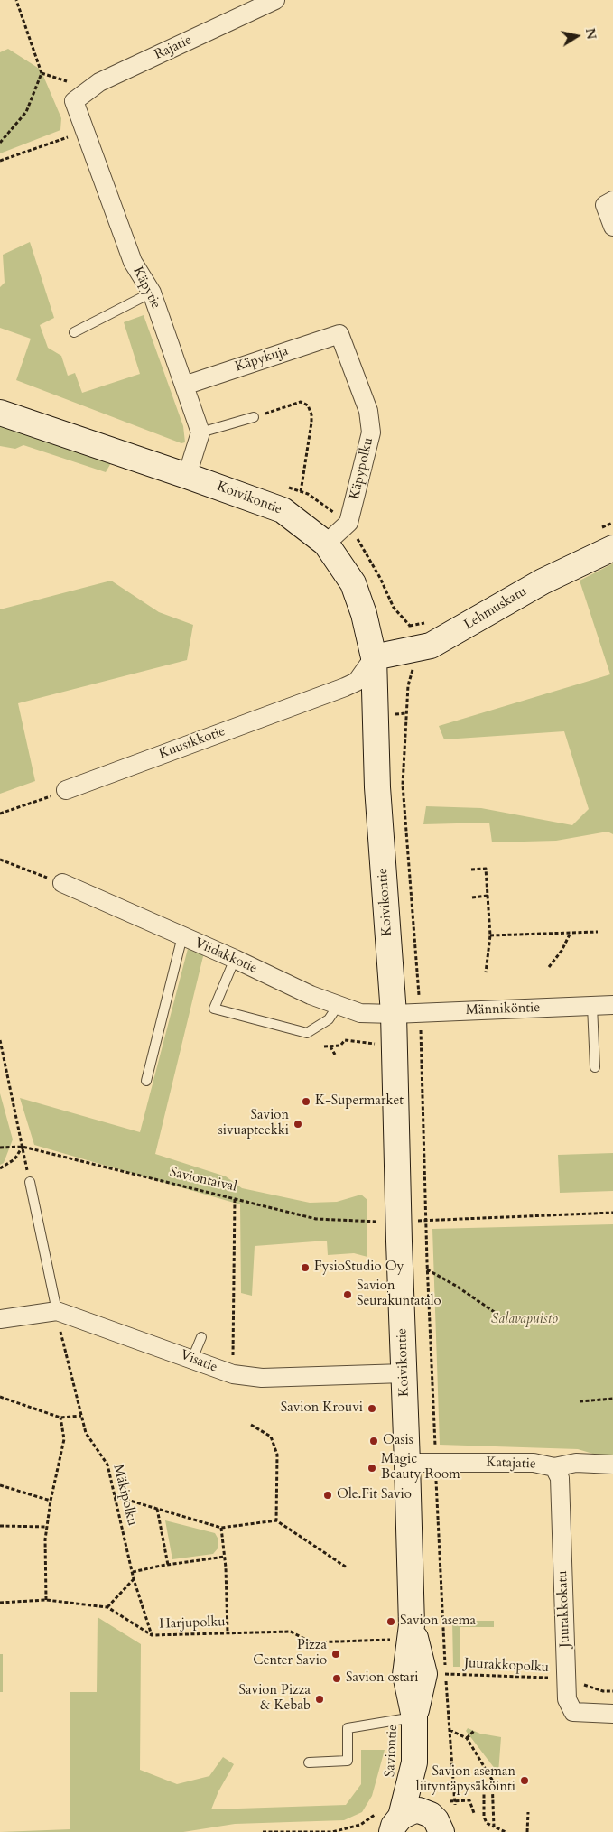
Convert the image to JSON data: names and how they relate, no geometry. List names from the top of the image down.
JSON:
{
  "streets": {
    "main road": ["Koivikontie", "Lehmuskatu"],
    "street": [
      "Rajatie",
      "Käpytie",
      "Käpykuja",
      "Käpypolku",
      "Kuusikkotie",
      "Viidakkotie",
      "Männiköntie",
      "Visatie",
      "Katajatie",
      "Juurakkokatu"
    ],
    "path": [
      "Saviontaival",
      "Mäkipolku",
      "Harjupolku",
      "Juurakkopolku"
    ]
  },
  "crossings": [
    ["Rajatie", "Käpytie"],
    ["Käpytie", "Käpykuja"],
    ["Käpykuja", "Käpypolku"],
    ["Käpypolku", "Koivikontie"],
    ["Koivikontie", "Lehmuskatu"],
    ["Koivikontie", "Kuusikkotie"],
    ["Koivikontie", "Viidakkotie"],
    ["Koivikontie", "Männiköntie"],
    ["Koivikontie", "Visatie"],
    ["Koivikontie", "Katajatie"],
    ["Koivikontie", "Juurakkopolku"],
    ["Lehmuskatu", "Kuusikkotie"],
    ["Viidakkotie", "Männiköntie"],
    ["Visatie", "Mäkipolku"],
    ["Katajatie", "Juurakkokatu"],
    ["Mäkipolku", "Harjupolku"],
    ["Juurakkokatu", "Juurakkopolku"]
  ],
  "parks": ["Salavapuisto"],
  "places": [
    "K-Supermarket",
    "Savion sivuapteekki",
    "FysioStudio Oy",
    "Savion Seurakuntatalo",
    "Savion Krouvi",
    "Oasis",
    "Magic Beauty Room",
    "Ole.Fit Savio",
    "Savion asema",
    "Pizza Center Savio",
    "Savion ostari",
    "Savion Pizza & Kebab",
    "Savion aseman liityntäpysäköinti"
  ],
  "north": "right"
}
